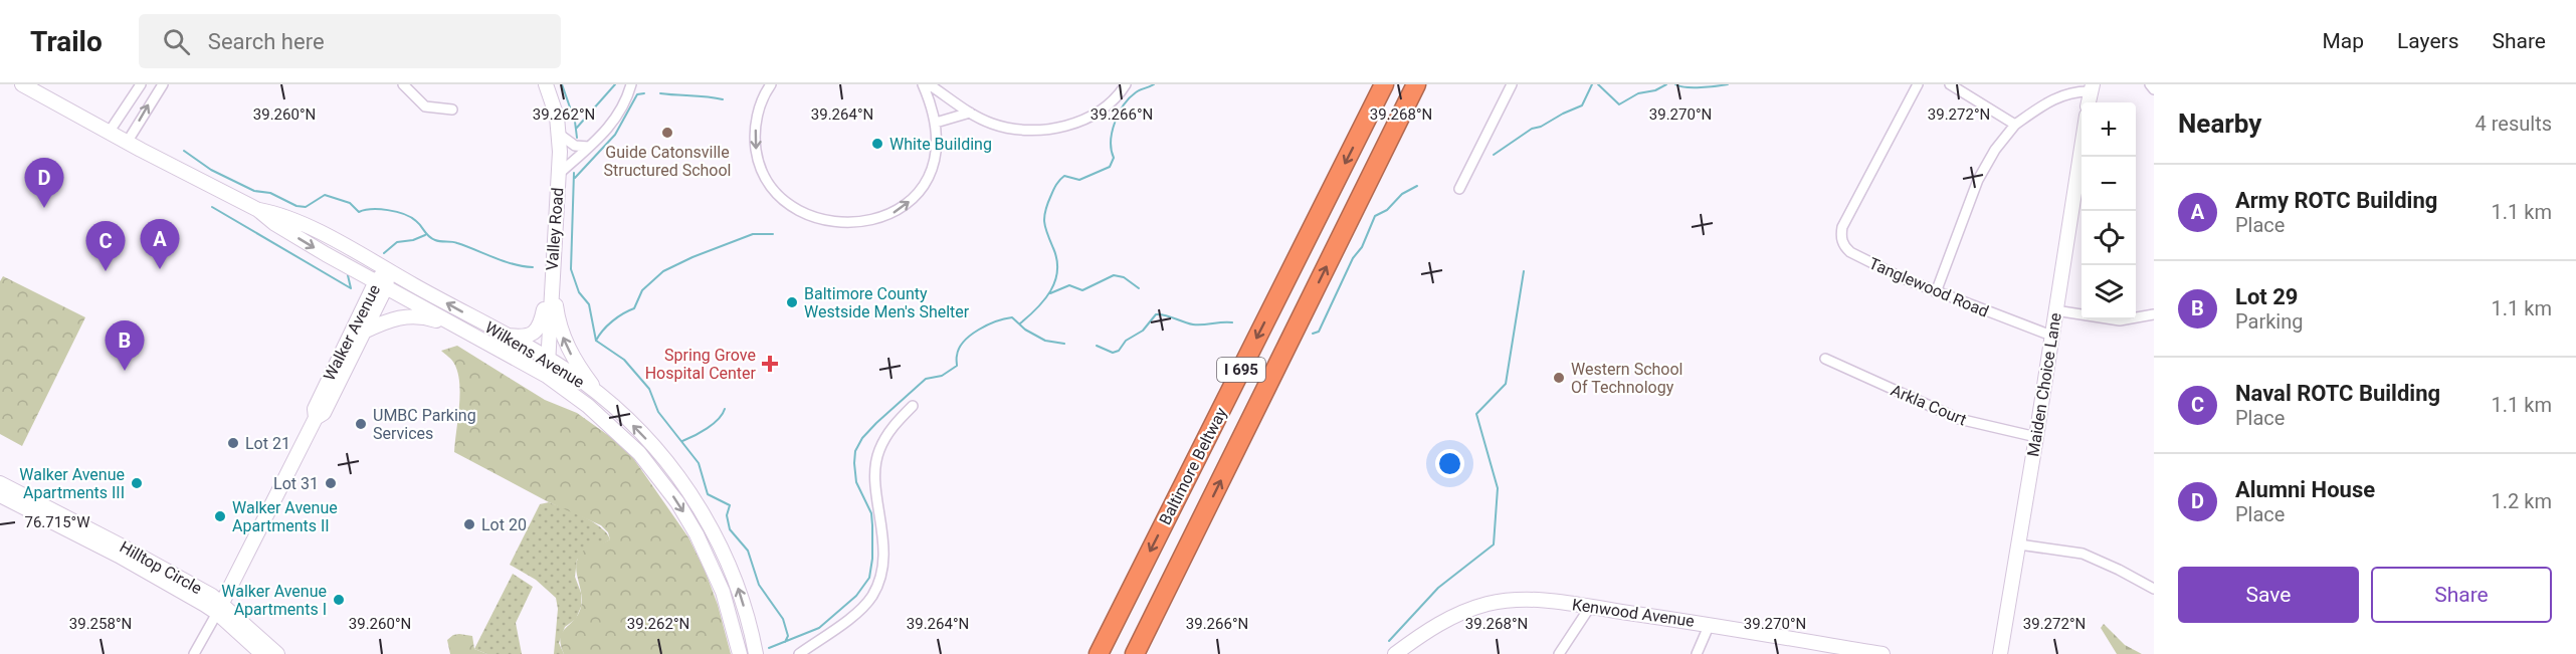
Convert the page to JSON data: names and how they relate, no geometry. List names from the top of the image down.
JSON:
{
  "streets": {
    "highway": ["I 695", "Baltimore Beltway"],
    "main road": [
      "Valley Road",
      "Walker Avenue",
      "Wilkens Avenue",
      "Maiden Choice Lane",
      "Hilltop Circle",
      "Kenwood Avenue"
    ],
    "street": ["Tanglewood Road", "Arkla Court"]
  },
  "crossings": [
    ["Valley Road", "Wilkens Avenue"],
    ["Tanglewood Road", "Maiden Choice Lane"],
    ["Walker Avenue", "Wilkens Avenue"],
    ["Walker Avenue", "Hilltop Circle"],
    ["Maiden Choice Lane", "Arkla Court"]
  ],
  "places": {
    "other": [
      "Guide Catonsville Structured School",
      "White Building",
      "Baltimore County Westside Men's Shelter",
      "Western School Of Technology",
      "UMBC Parking Services",
      "Lot 21",
      "Walker Avenue Apartments III",
      "Lot 31",
      "Walker Avenue Apartments II",
      "Lot 20",
      "Walker Avenue Apartments I"
    ],
    "health": ["Spring Grove Hospital Center"]
  },
  "page": {
    "header": "Trailo",
    "search": "Search here",
    "nav": ["Map", "Layers", "Share"],
    "heading": ["Nearby", "4 results"],
    "map_buttons": ["+", "−"],
    "pins": [
      "D",
      "A",
      "C",
      "B"
    ],
    "list": [
      {
        "mark": "A",
        "name": "Army ROTC Building",
        "note": "Place",
        "value": "1.1 km"
      },
      {
        "mark": "B",
        "name": "Lot 29",
        "note": "Parking",
        "value": "1.1 km"
      },
      {
        "mark": "C",
        "name": "Naval ROTC Building",
        "note": "Place",
        "value": "1.1 km"
      },
      {
        "mark": "D",
        "name": "Alumni House",
        "note": "Place",
        "value": "1.2 km"
      }
    ],
    "buttons": ["Save", "Share"]
  },
  "coordinates": [
    "39.260°N",
    "39.262°N",
    "39.264°N",
    "39.266°N",
    "39.268°N",
    "39.270°N",
    "39.272°N",
    "76.715°W",
    "39.258°N"
  ]
}
